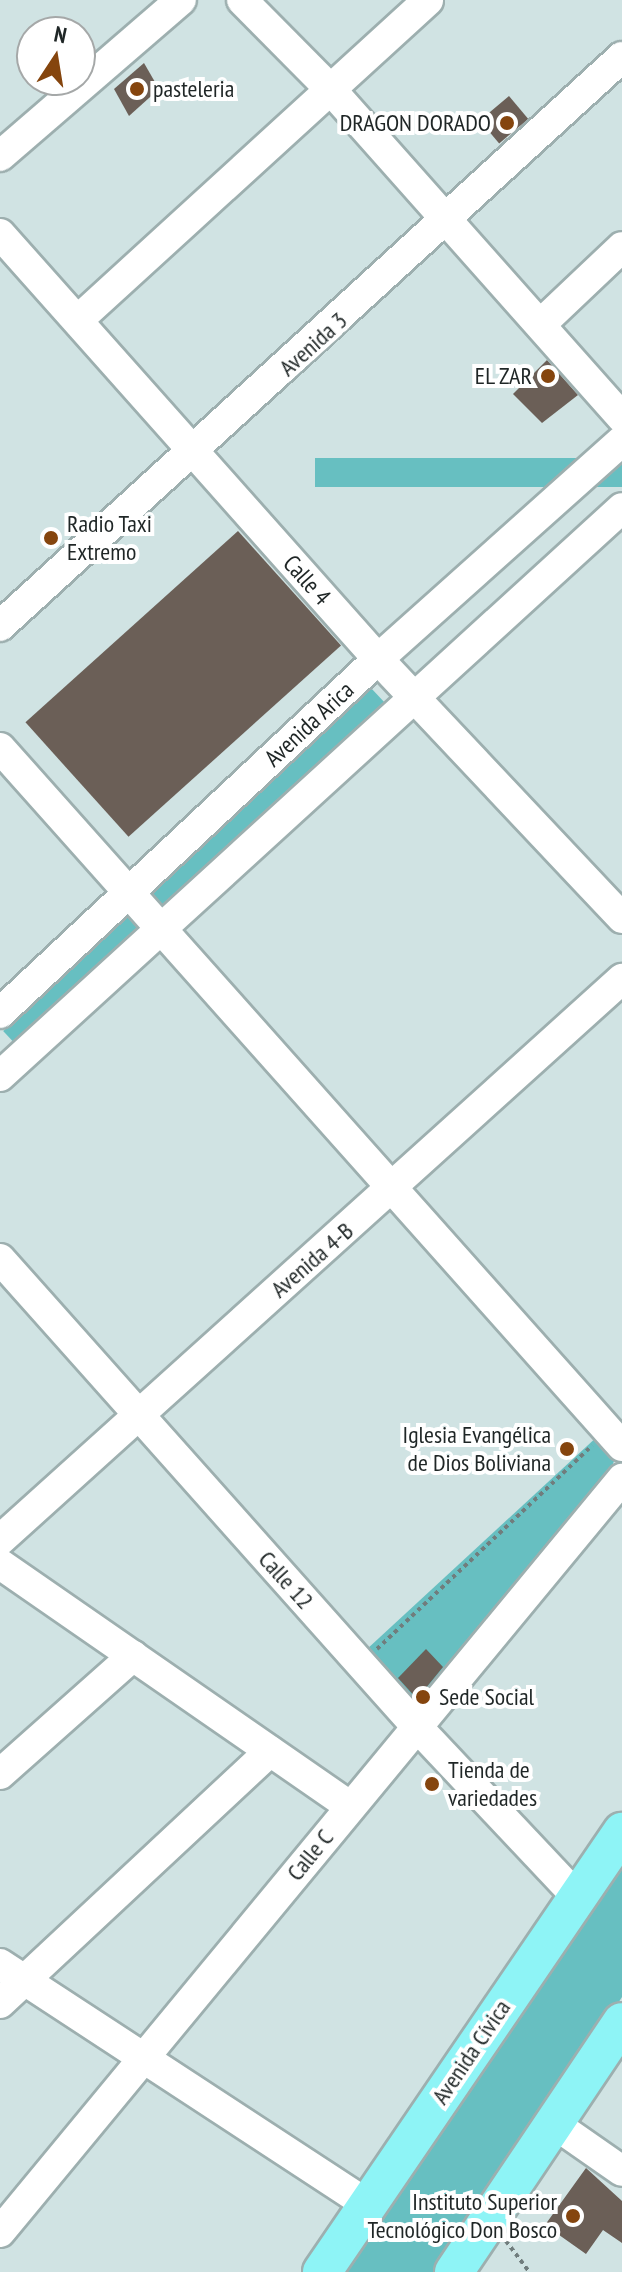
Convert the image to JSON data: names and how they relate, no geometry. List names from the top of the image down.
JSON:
{
  "streets": {
    "main road": ["Avenida Cívica"],
    "street": [
      "Avenida 3",
      "Calle 4",
      "Avenida Arica",
      "Avenida 4-B",
      "Calle 12",
      "Calle C"
    ]
  },
  "crossings": [
    ["Avenida 3", "Calle 4"],
    ["Calle 4", "Avenida Arica"],
    ["Avenida 4-B", "Calle 12"],
    ["Calle 12", "Calle C"],
    ["Calle 12", "Avenida Cívica"]
  ],
  "places": [
    "pasteleria",
    "DRAGON DORADO",
    "EL ZAR",
    "Radio Taxi Extremo",
    "Iglesia Evangélica de Dios Boliviana",
    "Sede Social",
    "Tienda de variedades",
    "Instituto Superior Tecnológico Don Bosco"
  ],
  "north": "top"
}
